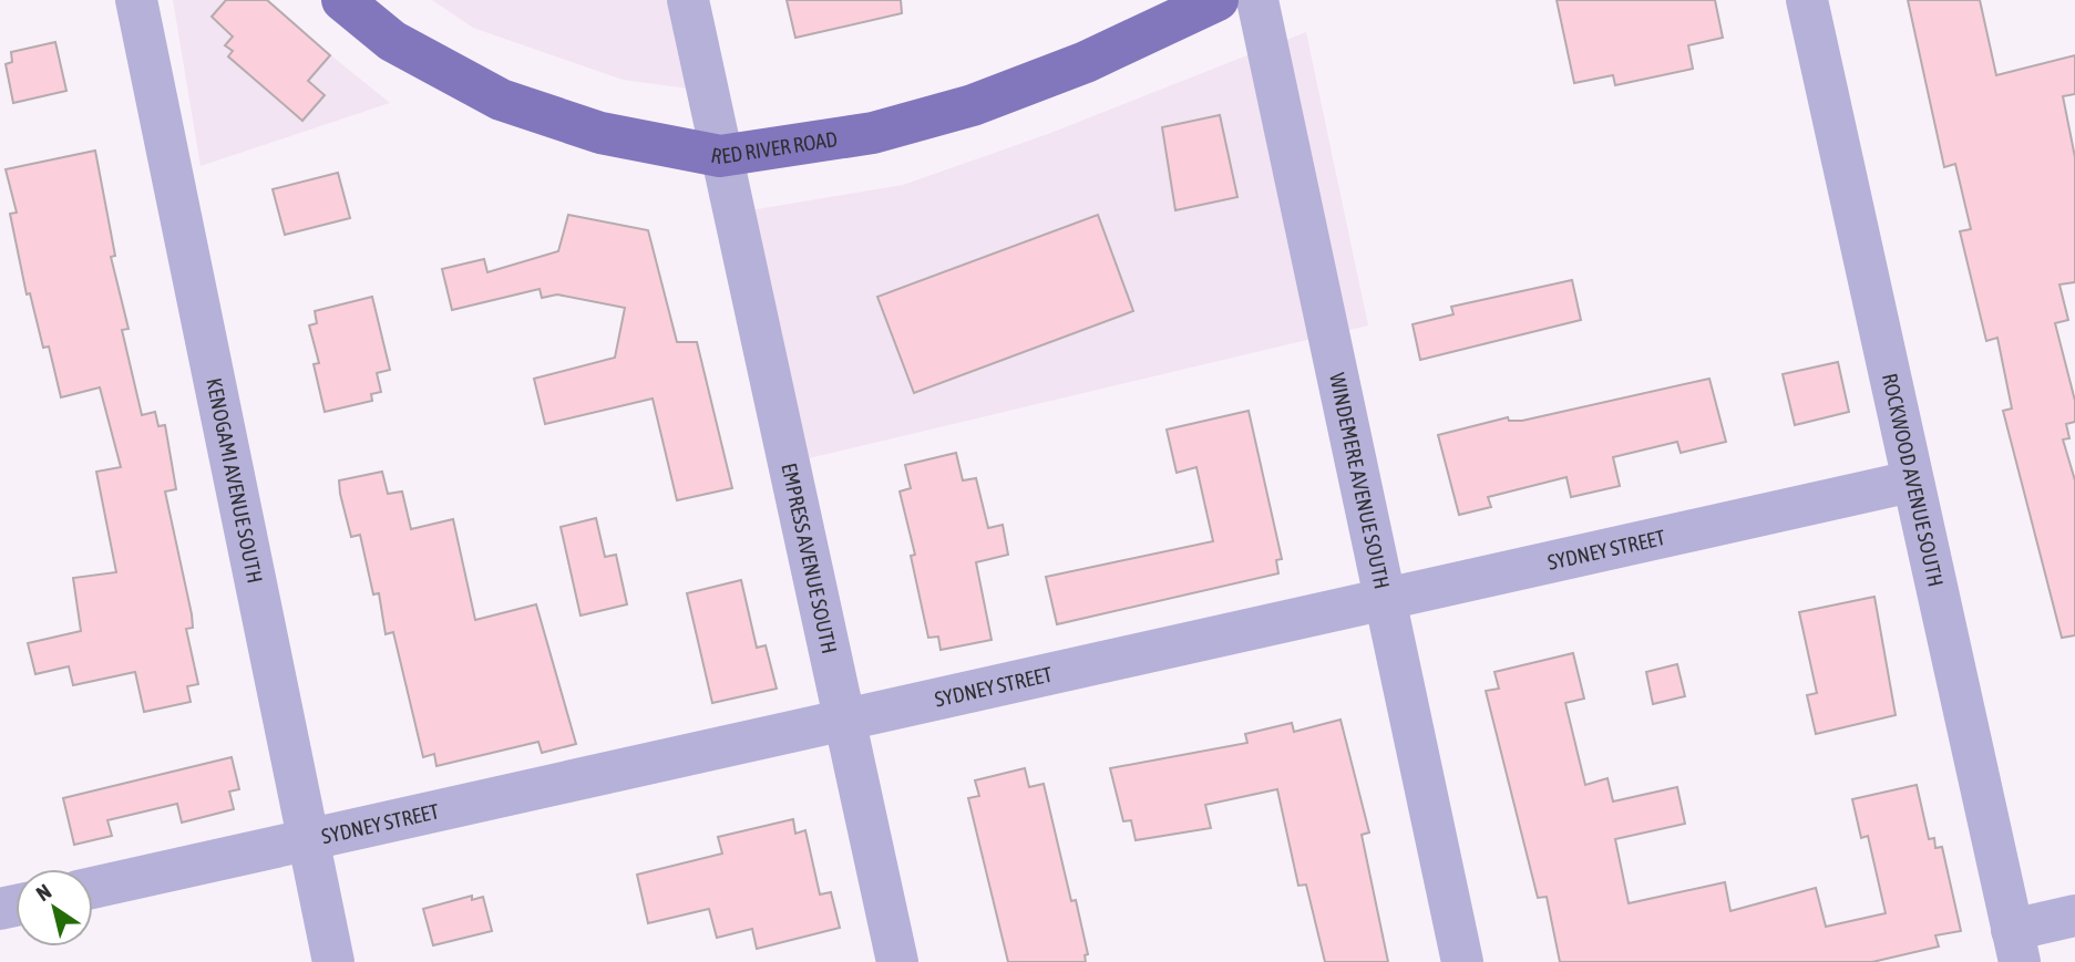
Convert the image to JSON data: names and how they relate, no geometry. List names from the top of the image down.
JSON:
{
  "streets": {
    "main road": ["RED RIVER ROAD"],
    "street": [
      "KENOGAMI AVENUE SOUTH",
      "WINDEMERE AVENUE SOUTH",
      "ROCKWOOD AVENUE SOUTH",
      "SYDNEY STREET",
      "EMPRESS AVENUE SOUTH"
    ]
  },
  "crossings": [
    ["RED RIVER ROAD", "EMPRESS AVENUE SOUTH"],
    ["KENOGAMI AVENUE SOUTH", "SYDNEY STREET"],
    ["WINDEMERE AVENUE SOUTH", "SYDNEY STREET"],
    ["ROCKWOOD AVENUE SOUTH", "SYDNEY STREET"],
    ["SYDNEY STREET", "EMPRESS AVENUE SOUTH"]
  ],
  "north": "top left"
}
